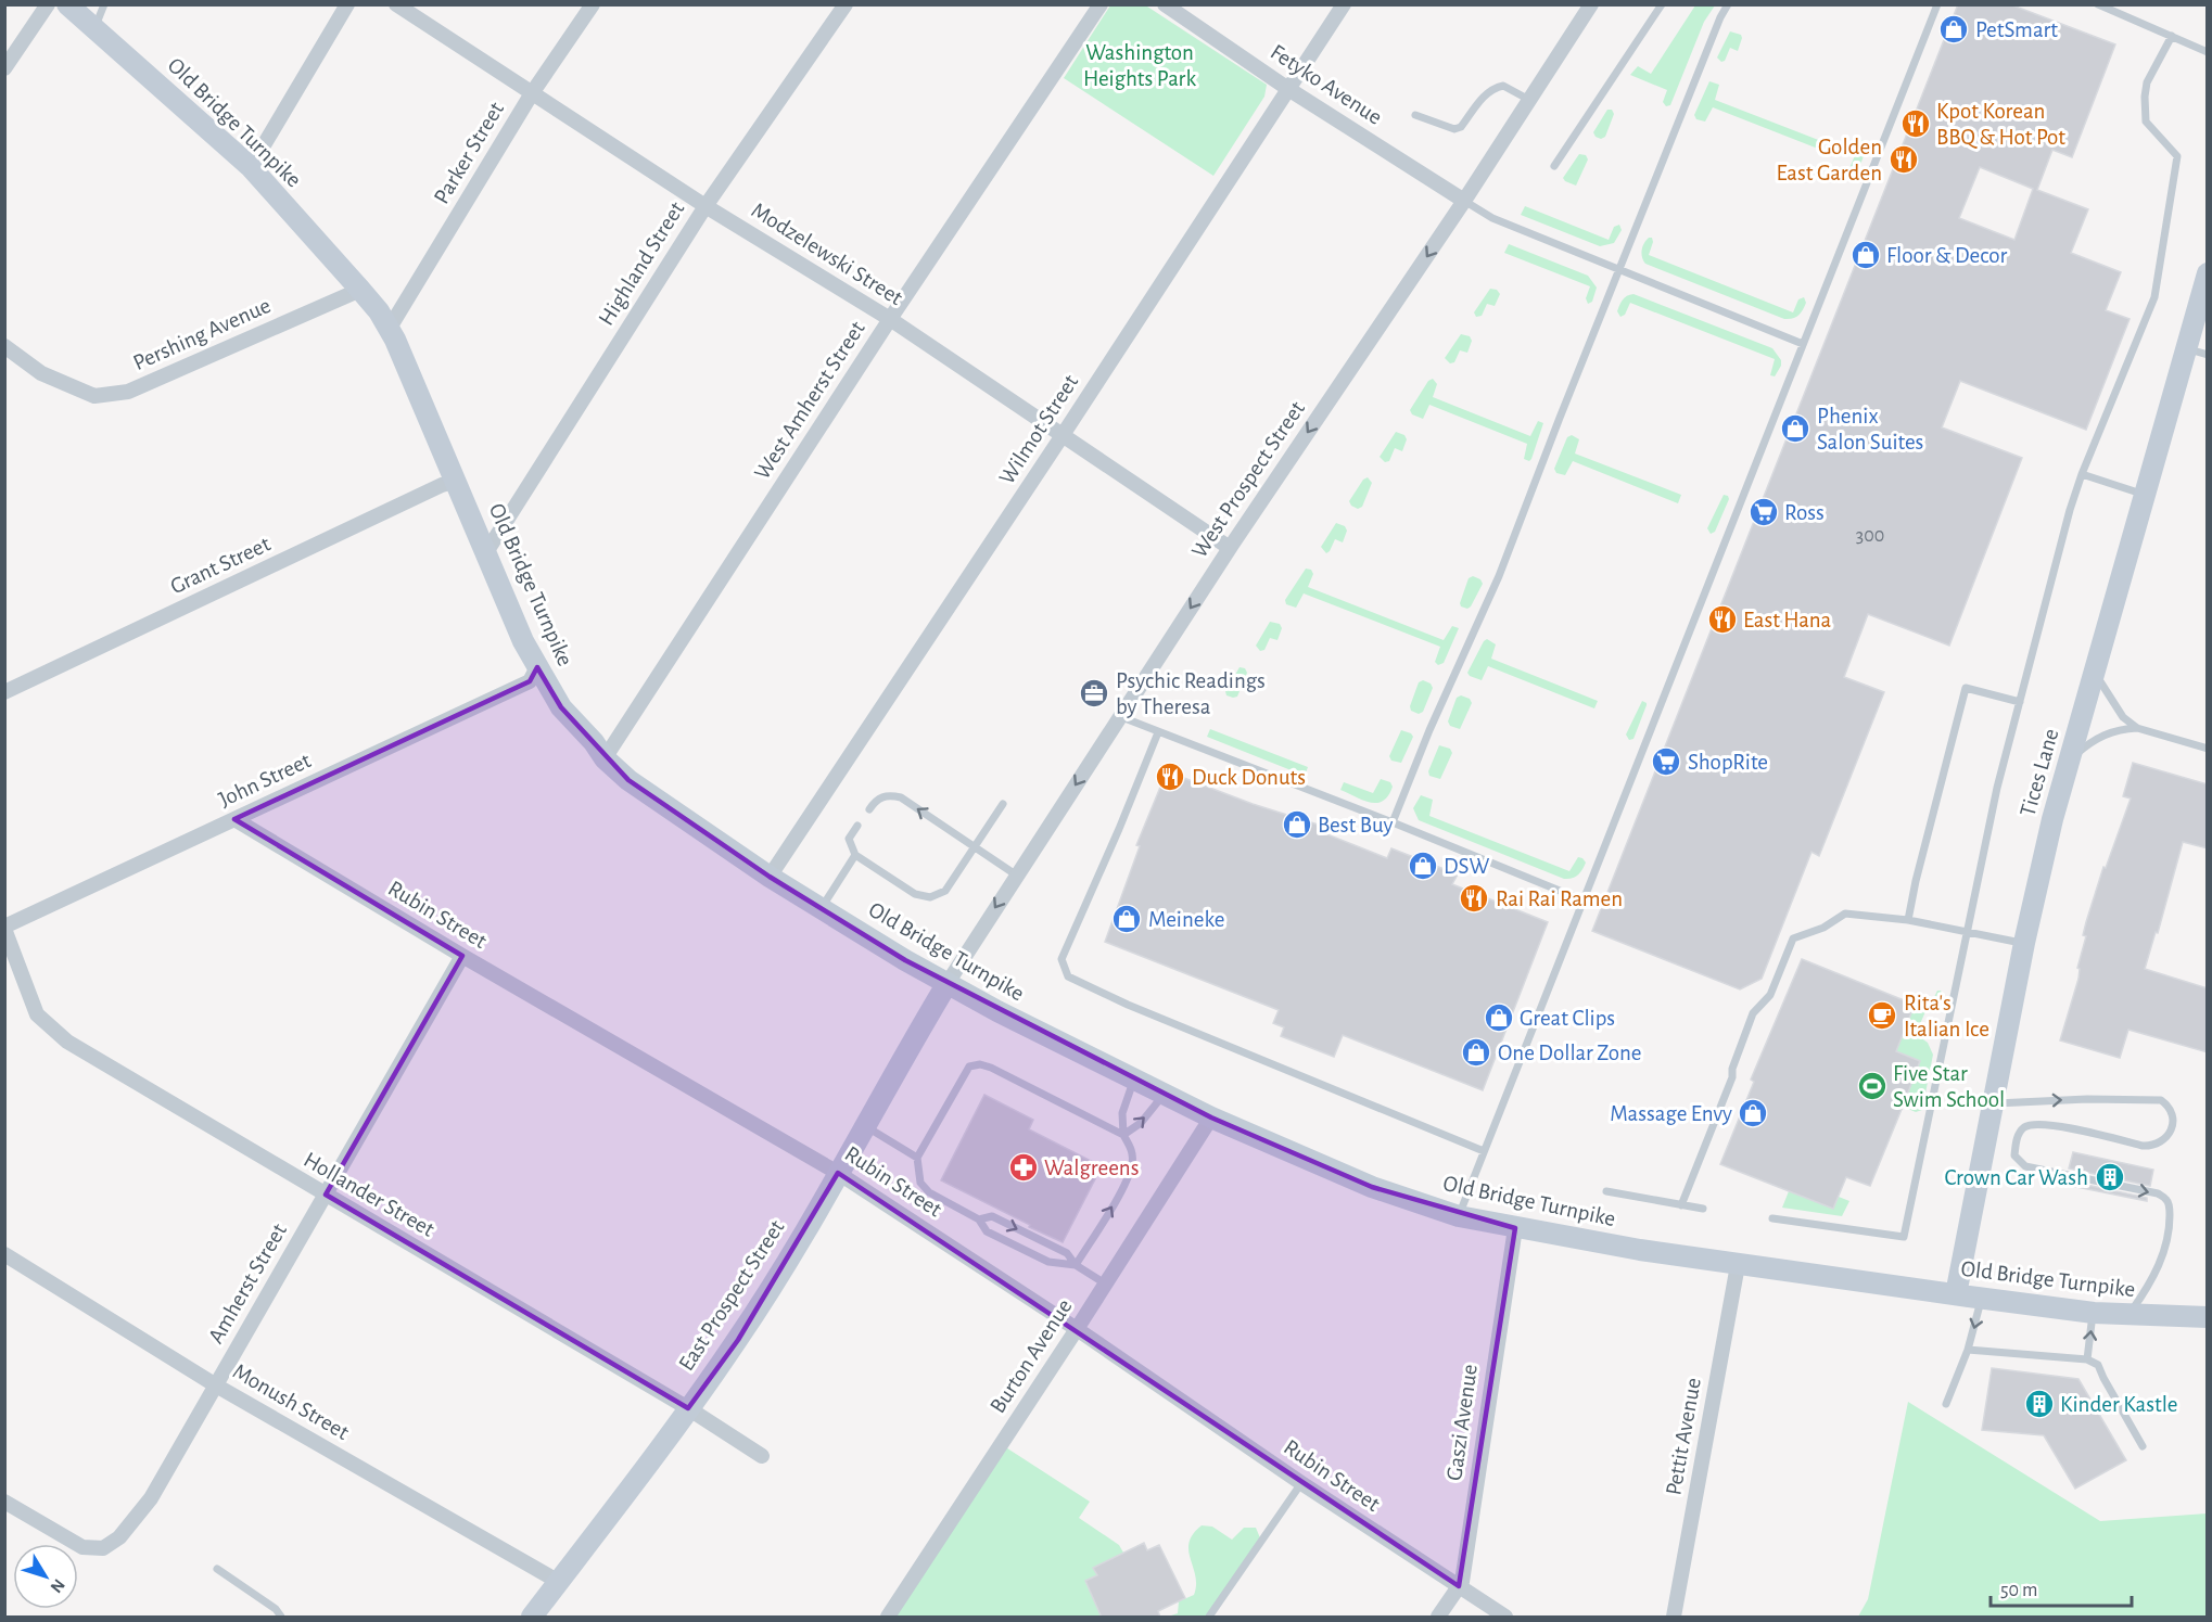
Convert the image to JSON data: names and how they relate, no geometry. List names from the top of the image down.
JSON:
{
  "streets": {
    "street": [
      "Fetyko Avenue",
      "Old Bridge Turnpike",
      "Parker Street",
      "Modzelewski Street",
      "Highland Street",
      "Pershing Avenue",
      "West Amherst Street",
      "Wilmot Street",
      "West Prospect Street",
      "Grant Street",
      "Tices Lane",
      "John Street",
      "Rubin Street",
      "Hollander Street",
      "Amherst Street",
      "East Prospect Street",
      "Burton Avenue",
      "Monush Street",
      "Gaszi Avenue",
      "Pettit Avenue"
    ]
  },
  "crossings": [
    ["Fetyko Avenue", "Wilmot Street"],
    ["Fetyko Avenue", "West Prospect Street"],
    ["Old Bridge Turnpike", "Parker Street"],
    ["Old Bridge Turnpike", "Highland Street"],
    ["Old Bridge Turnpike", "Pershing Avenue"],
    ["Old Bridge Turnpike", "West Amherst Street"],
    ["Old Bridge Turnpike", "Wilmot Street"],
    ["Old Bridge Turnpike", "West Prospect Street"],
    ["Old Bridge Turnpike", "Grant Street"],
    ["Old Bridge Turnpike", "Tices Lane"],
    ["Old Bridge Turnpike", "John Street"],
    ["Old Bridge Turnpike", "East Prospect Street"],
    ["Old Bridge Turnpike", "Burton Avenue"],
    ["Old Bridge Turnpike", "Gaszi Avenue"],
    ["Old Bridge Turnpike", "Pettit Avenue"],
    ["Parker Street", "Modzelewski Street"],
    ["Modzelewski Street", "Highland Street"],
    ["Modzelewski Street", "West Amherst Street"],
    ["Modzelewski Street", "Wilmot Street"],
    ["Modzelewski Street", "West Prospect Street"],
    ["West Prospect Street", "East Prospect Street"],
    ["John Street", "Rubin Street"],
    ["John Street", "Hollander Street"],
    ["Rubin Street", "Amherst Street"],
    ["Rubin Street", "East Prospect Street"],
    ["Rubin Street", "Burton Avenue"],
    ["Rubin Street", "Gaszi Avenue"],
    ["Hollander Street", "Amherst Street"],
    ["Hollander Street", "East Prospect Street"],
    ["Amherst Street", "Monush Street"],
    ["East Prospect Street", "Monush Street"]
  ],
  "one_way": ["West Prospect Street"],
  "parks": ["Washington Heights Park"],
  "places": {
    "shop": [
      "PetSmart",
      "Floor & Decor",
      "Phenix Salon Suites",
      "Best Buy",
      "DSW",
      "Meineke",
      "Great Clips",
      "One Dollar Zone",
      "Massage Envy"
    ],
    "restaurant": [
      "Kpot Korean BBQ & Hot Pot",
      "Golden East Garden",
      "East Hana",
      "Duck Donuts",
      "Rai Rai Ramen"
    ],
    "supermarket": ["Ross", "ShopRite"],
    "office": ["Psychic Readings by Theresa"],
    "cafe": ["Rita's Italian Ice"],
    "sports": ["Five Star Swim School"],
    "pharmacy": ["Walgreens"],
    "building": ["Crown Car Wash", "Kinder Kastle"]
  },
  "house_numbers": ["300"],
  "scale_bar": "50 m",
  "north": "bottom right"
}
